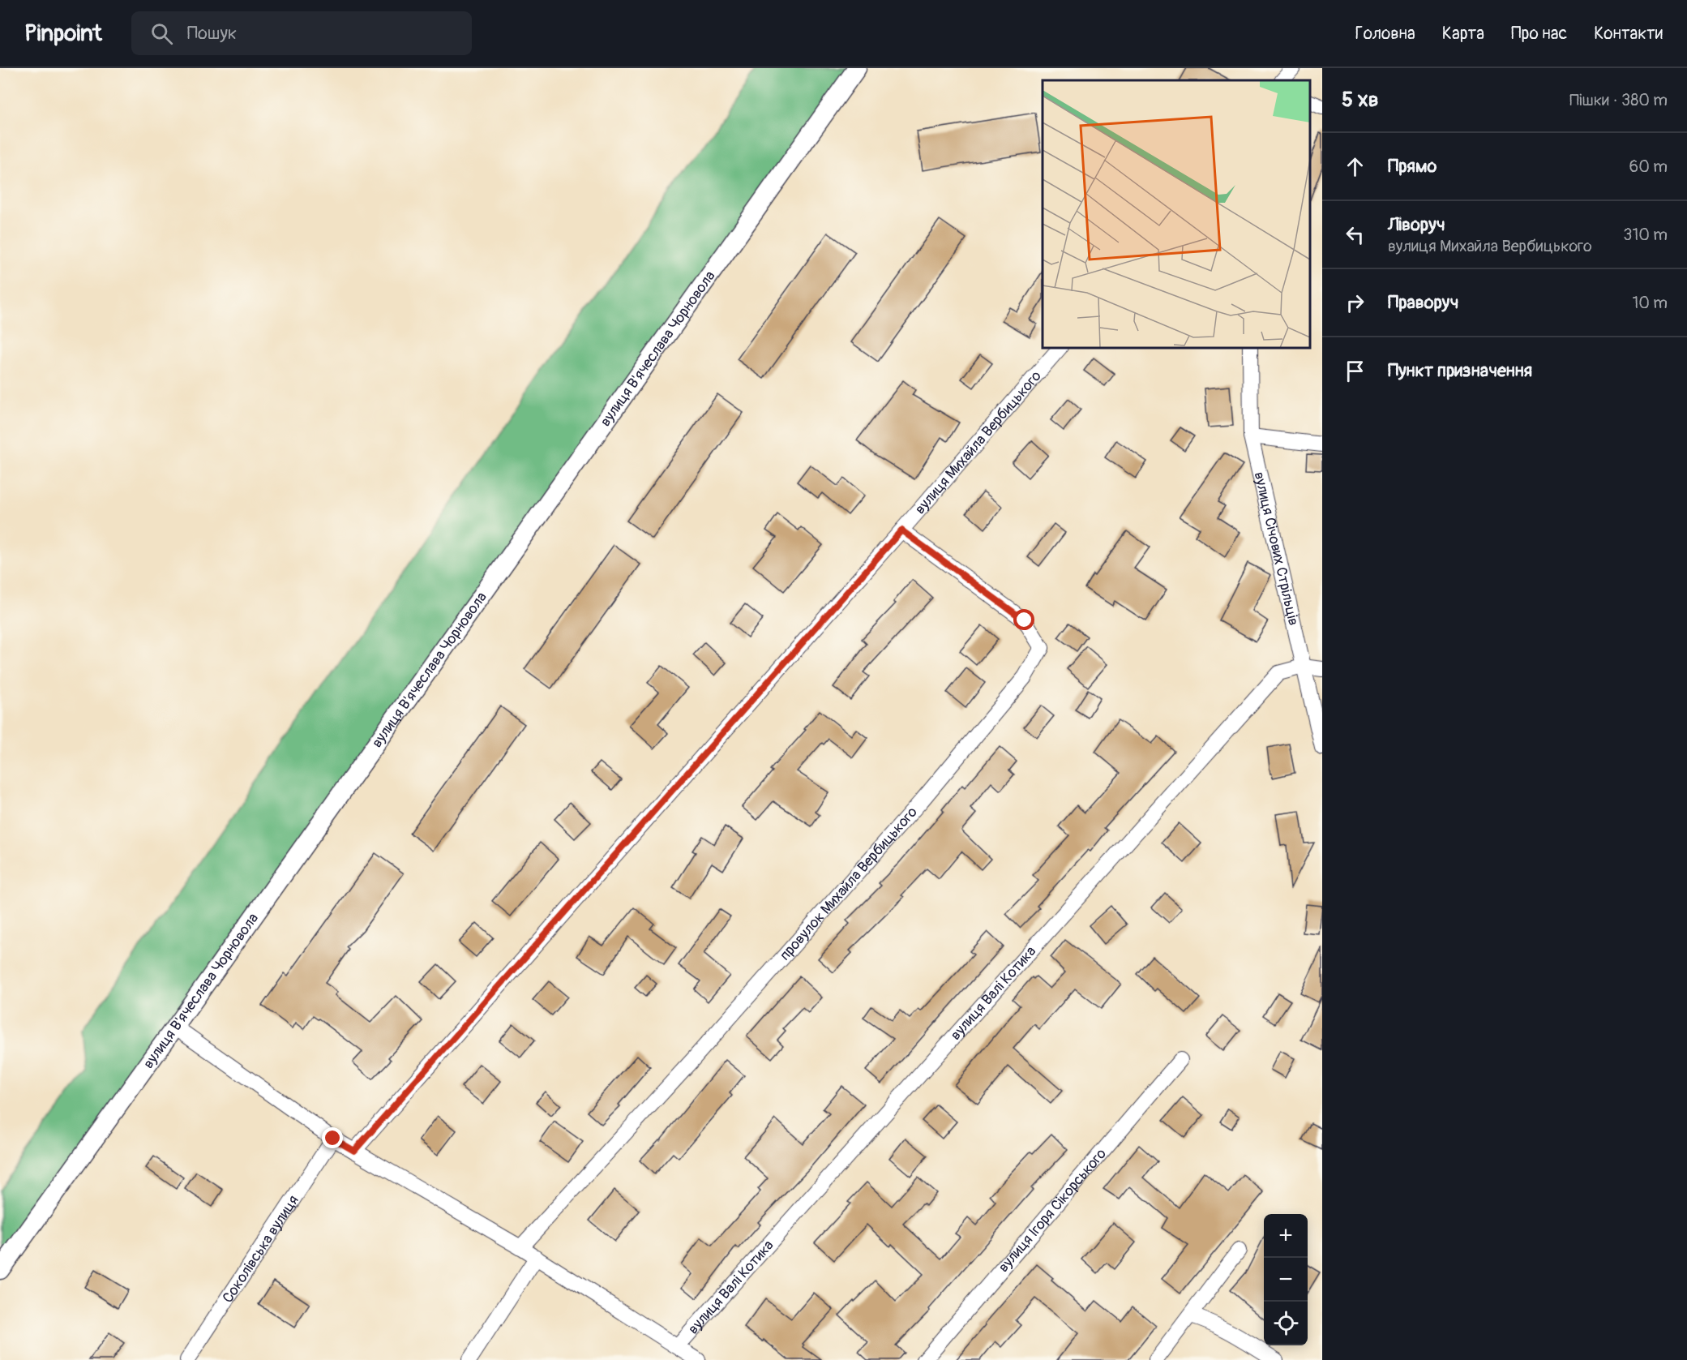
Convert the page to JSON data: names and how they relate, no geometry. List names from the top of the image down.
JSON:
{
  "streets": {
    "street": [
      "вулиця В'ячеслава Чорновола",
      "вулиця Михайла Вербицького",
      "вулиця Січових Стрільців",
      "провулок Михайла Вербицького",
      "вулиця Валі Котика",
      "вулиця Ігоря Сікорського",
      "Соколівська вулиця"
    ]
  },
  "crossings": [
    ["вулиця Михайла Вербицького", "провулок Михайла Вербицького"],
    ["вулиця Січових Стрільців", "вулиця Валі Котика"]
  ],
  "page": {
    "header": "Pinpoint",
    "search": "Пошук",
    "nav": [
      "Головна",
      "Карта",
      "Про нас",
      "Контакти"
    ],
    "heading": ["5 хв", "Пішки · 380 m"],
    "list": [
      ["Прямо", "60 m"],
      ["Ліворуч", "вулиця Михайла Вербицького", "310 m"],
      ["Праворуч", "10 m"],
      "Пункт призначення"
    ],
    "map_buttons": ["+", "−"]
  }
}
